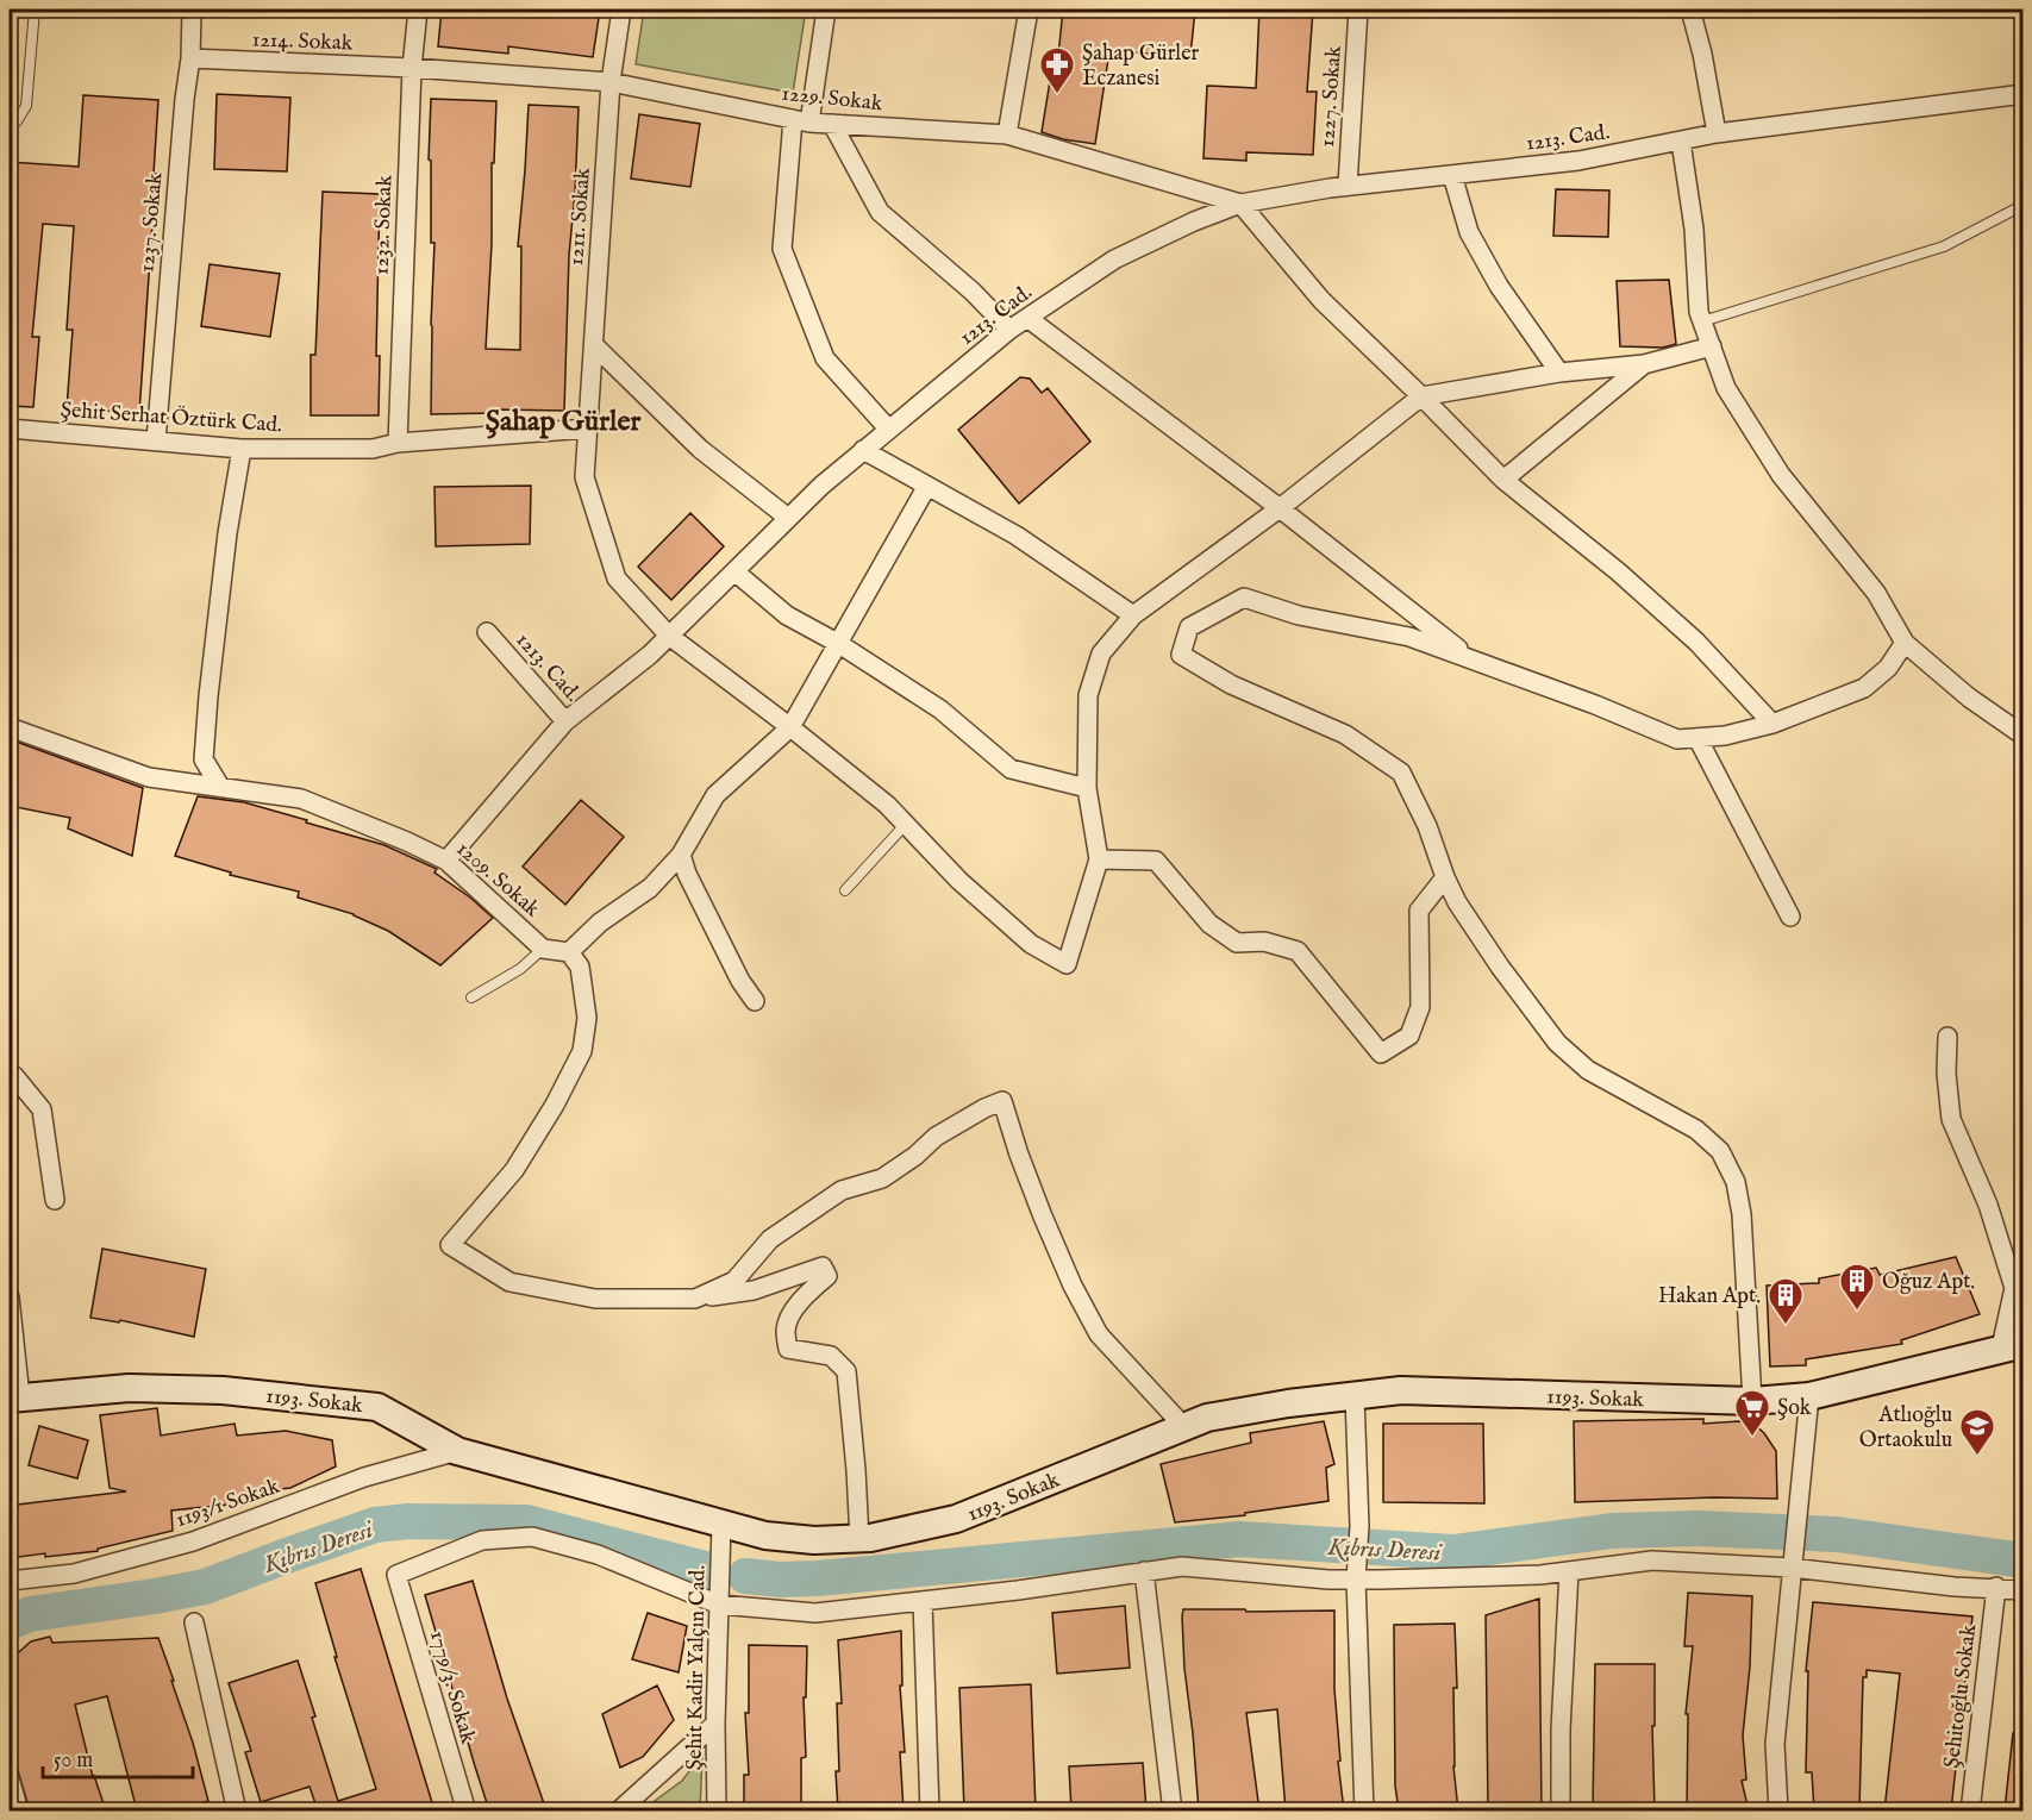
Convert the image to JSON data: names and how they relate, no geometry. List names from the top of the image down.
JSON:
{
  "streets": {
    "street": [
      "1214. Sokak",
      "1227. Sokak",
      "1229. Sokak",
      "1213. Cad.",
      "1211. Sokak",
      "1237. Sokak",
      "1232. Sokak",
      "Şehit Serhat Öztürk Cad.",
      "1209. Sokak",
      "1193. Sokak",
      "1193/1 Sokak",
      "Şehit Kadir Yalçın Cad.",
      "1779/3. Sokak",
      "Şehitoğlu Sokak"
    ]
  },
  "crossings": [
    ["1214. Sokak", "1229. Sokak"],
    ["1214. Sokak", "1237. Sokak"],
    ["1214. Sokak", "1232. Sokak"],
    ["1227. Sokak", "1213. Cad."],
    ["1229. Sokak", "1213. Cad."],
    ["1229. Sokak", "1211. Sokak"],
    ["1229. Sokak", "1232. Sokak"],
    ["1213. Cad.", "1211. Sokak"],
    ["1211. Sokak", "Şehit Serhat Öztürk Cad."],
    ["1237. Sokak", "Şehit Serhat Öztürk Cad."],
    ["1232. Sokak", "Şehit Serhat Öztürk Cad."],
    ["1193. Sokak", "1193/1 Sokak"],
    ["1193. Sokak", "Şehit Kadir Yalçın Cad."],
    ["Şehit Kadir Yalçın Cad.", "1779/3. Sokak"]
  ],
  "districts": ["Şahap Gürler"],
  "water": ["Kıbrıs Deresi"],
  "places": {
    "pharmacy": ["Şahap Gürler Eczanesi"],
    "building": ["Oğuz Apt.", "Hakan Apt."],
    "supermarket": ["Şok"],
    "school or university": ["Atlıoğlu Ortaokulu"]
  },
  "scale_bar": "50 m"
}
